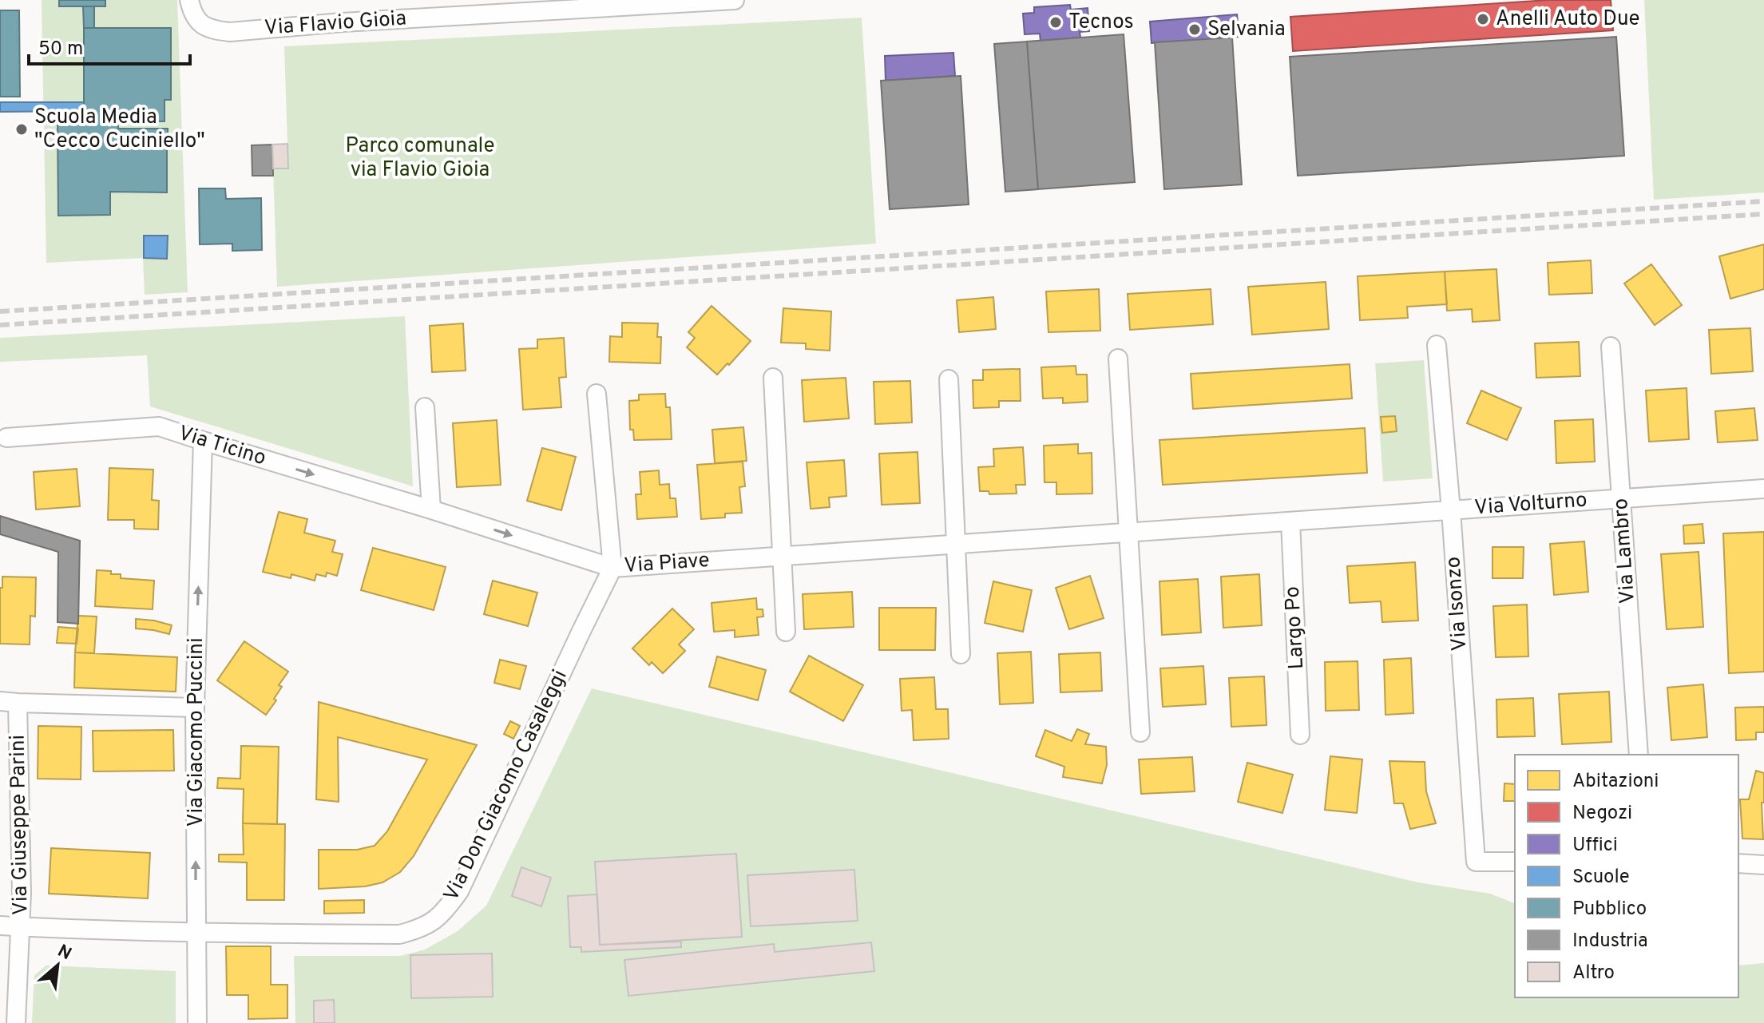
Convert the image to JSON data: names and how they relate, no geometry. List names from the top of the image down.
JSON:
{
  "streets": {
    "street": [
      "Via Flavio Gioia",
      "Via Ticino",
      "Via Volturno",
      "Via Lambro",
      "Via Piave",
      "Via Isonzo",
      "Largo Po",
      "Via Giacomo Puccini",
      "Via Don Giacomo Casaleggi",
      "Via Giuseppe Parini"
    ]
  },
  "crossings": [
    ["Via Ticino", "Via Piave"],
    ["Via Ticino", "Via Giacomo Puccini"],
    ["Via Ticino", "Via Don Giacomo Casaleggi"],
    ["Via Volturno", "Via Lambro"],
    ["Via Volturno", "Via Isonzo"],
    ["Via Piave", "Via Don Giacomo Casaleggi"],
    ["Via Giacomo Puccini", "Via Don Giacomo Casaleggi"],
    ["Via Giacomo Puccini", "Via Giuseppe Parini"],
    ["Via Don Giacomo Casaleggi", "Via Giuseppe Parini"]
  ],
  "one_way": ["Via Ticino", "Via Giacomo Puccini"],
  "parks": ["Parco comunale via Flavio Gioia"],
  "places": [
    "Anelli Auto Due",
    "Tecnos",
    "Selvania",
    "Scuola Media \"Cecco Cuciniello\""
  ],
  "legend": [
    "Abitazioni",
    "Negozi",
    "Uffici",
    "Scuole",
    "Pubblico",
    "Industria",
    "Altro"
  ],
  "scale_bar": "50 m",
  "north": "top right"
}
